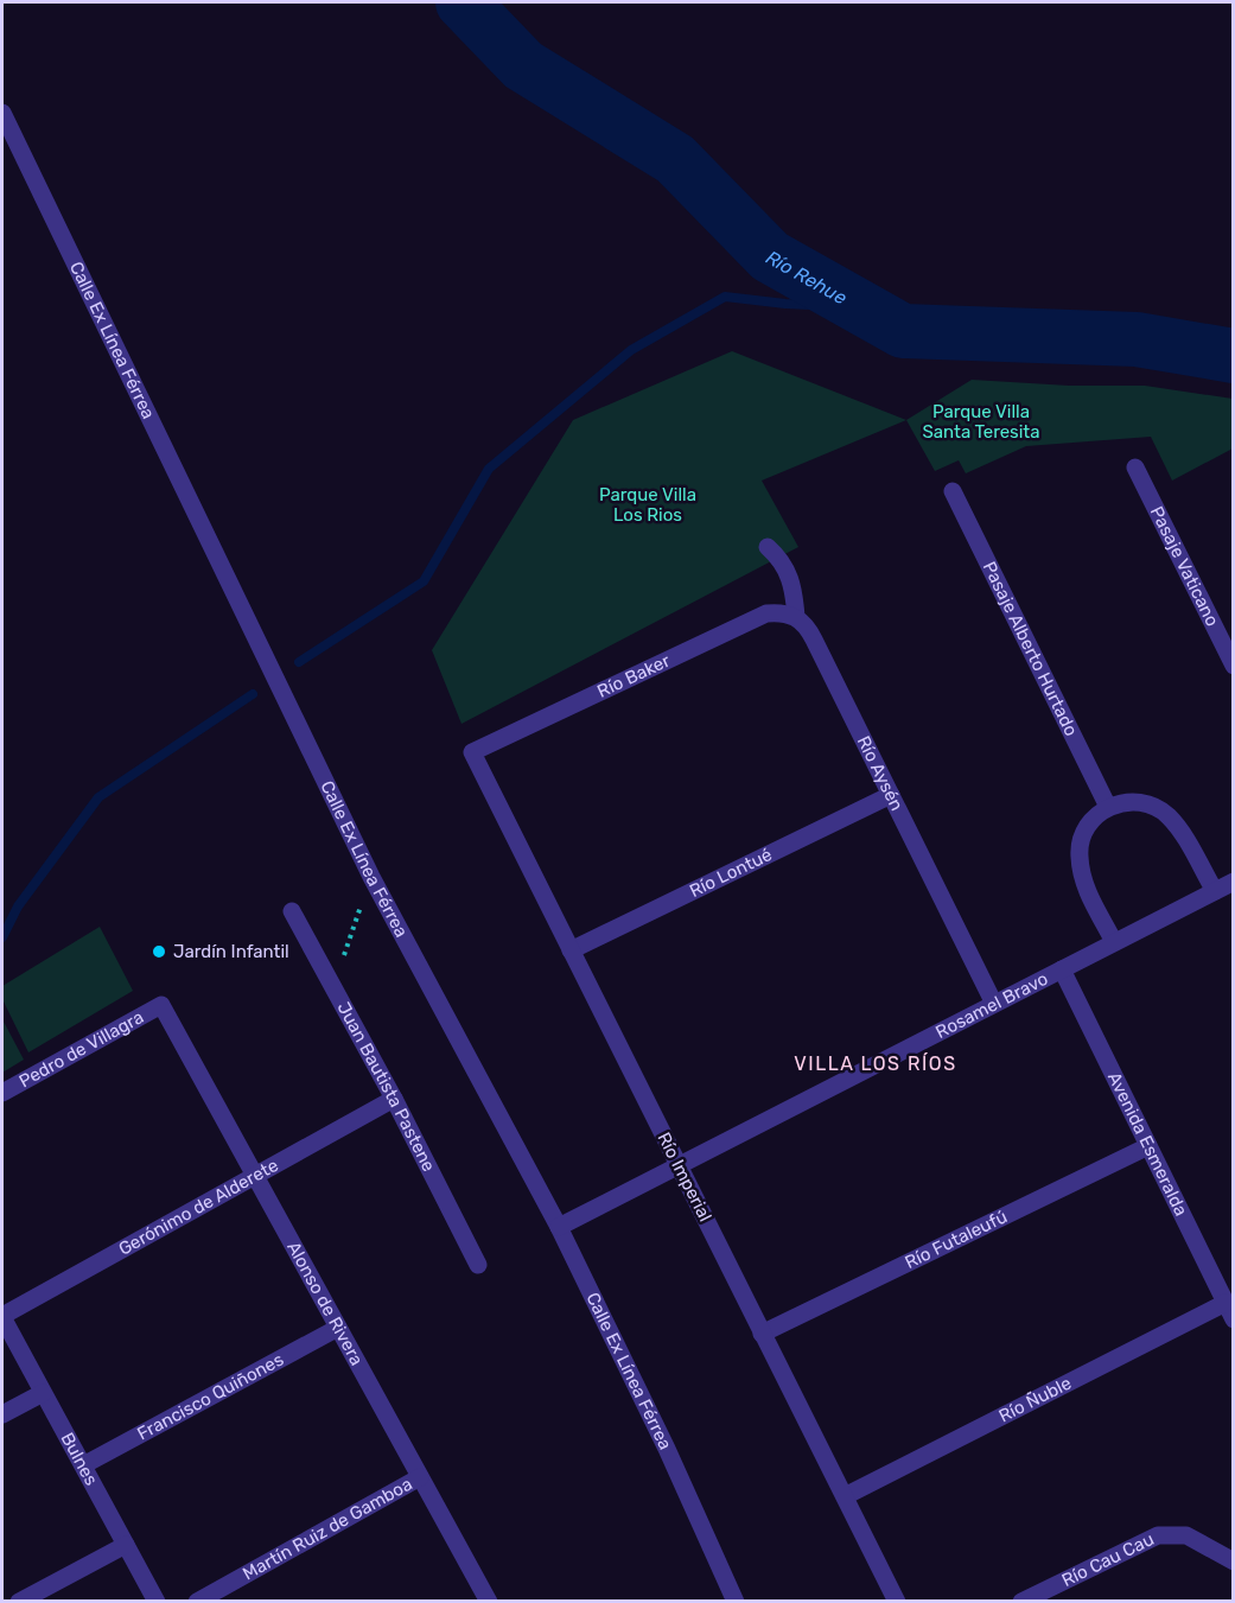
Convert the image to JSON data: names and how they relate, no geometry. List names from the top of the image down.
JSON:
{
  "streets": {
    "street": [
      "Calle Ex Línea Férrea",
      "Pasaje Vaticano",
      "Pasaje Alberto Hurtado",
      "Río Baker",
      "Río Aysén",
      "Río Lontué",
      "Rosamel Bravo",
      "Pedro de Villagra",
      "Juan Bautista Pastene",
      "Avenida Esmeralda",
      "Río Imperial",
      "Gerónimo de Alderete",
      "Río Futaleufú",
      "Alonso de Rivera",
      "Francisco Quiñones",
      "Río Ñuble",
      "Bulnes",
      "Martín Ruiz de Gamboa",
      "Río Cau Cau"
    ]
  },
  "crossings": [
    ["Calle Ex Línea Férrea", "Rosamel Bravo"],
    ["Pasaje Alberto Hurtado", "Rosamel Bravo"],
    ["Río Baker", "Río Aysén"],
    ["Río Baker", "Río Imperial"],
    ["Río Aysén", "Río Lontué"],
    ["Río Aysén", "Rosamel Bravo"],
    ["Río Lontué", "Río Imperial"],
    ["Rosamel Bravo", "Avenida Esmeralda"],
    ["Rosamel Bravo", "Río Imperial"],
    ["Pedro de Villagra", "Alonso de Rivera"],
    ["Juan Bautista Pastene", "Gerónimo de Alderete"],
    ["Avenida Esmeralda", "Río Futaleufú"],
    ["Avenida Esmeralda", "Río Ñuble"],
    ["Río Imperial", "Río Futaleufú"],
    ["Río Imperial", "Río Ñuble"],
    ["Gerónimo de Alderete", "Alonso de Rivera"],
    ["Gerónimo de Alderete", "Bulnes"],
    ["Alonso de Rivera", "Francisco Quiñones"],
    ["Alonso de Rivera", "Martín Ruiz de Gamboa"],
    ["Francisco Quiñones", "Bulnes"]
  ],
  "districts": ["VILLA LOS RÍOS"],
  "water": ["Río Rehue"],
  "parks": ["Parque Villa Santa Teresita", "Parque Villa Los Rios"],
  "places": ["Jardín Infantil"]
}
